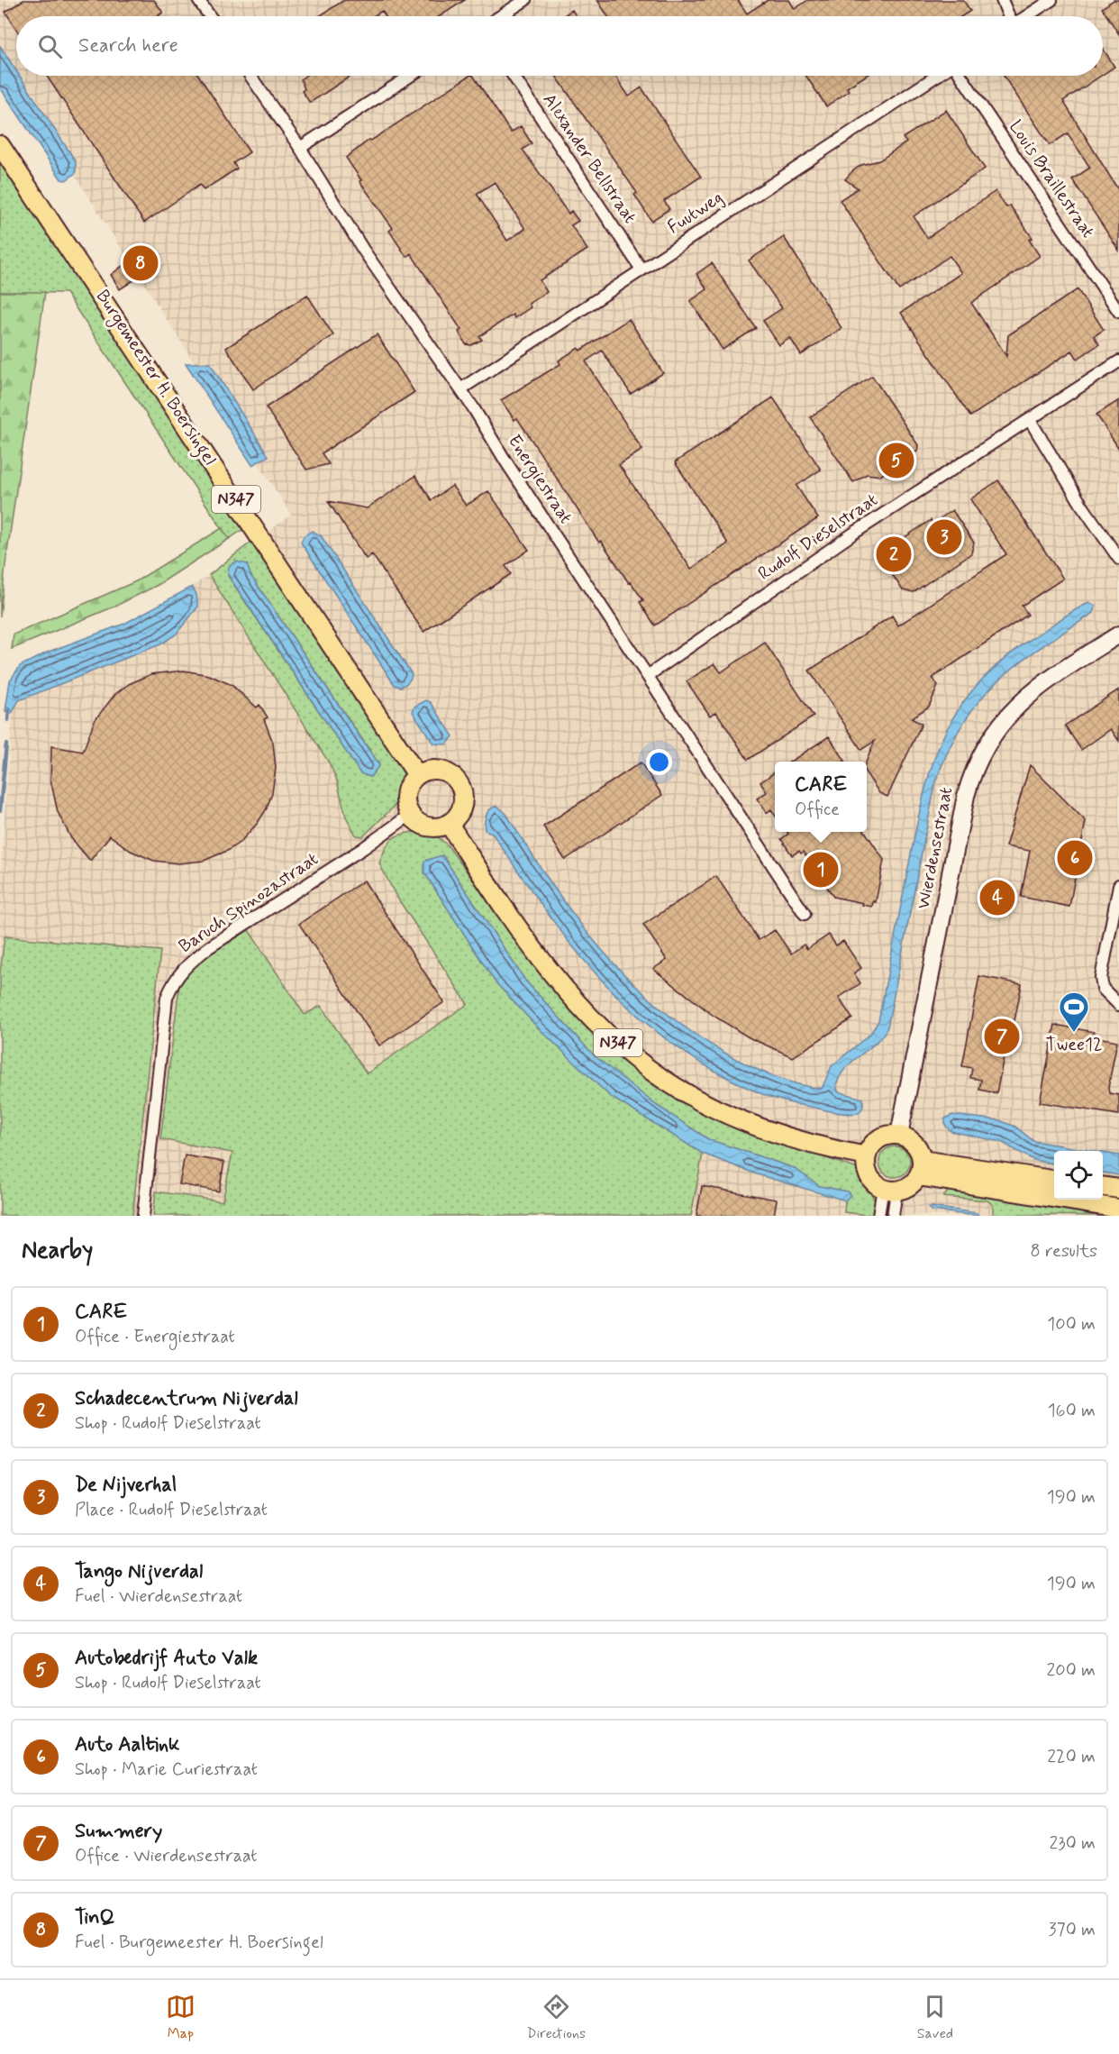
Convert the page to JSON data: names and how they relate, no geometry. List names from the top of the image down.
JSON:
{
  "streets": {
    "main road": ["Burgemeester H. Boersingel", "N347"],
    "street": [
      "Alexander Bellstraat",
      "Louis Braillestraat",
      "Fuutweg",
      "Energiestraat",
      "Rudolf Dieselstraat",
      "Wierdensestraat",
      "Baruch Spinozastraat"
    ]
  },
  "crossings": [
    ["Alexander Bellstraat", "Fuutweg"],
    ["Fuutweg", "Energiestraat"],
    ["Burgemeester H. Boersingel", "N347"],
    ["Burgemeester H. Boersingel", "Baruch Spinozastraat"],
    ["Energiestraat", "Rudolf Dieselstraat"],
    ["N347", "Wierdensestraat"],
    ["N347", "Baruch Spinozastraat"]
  ],
  "places": {
    "sports": ["Twee12"]
  },
  "page": {
    "search": "Search here",
    "pins": [
      "8",
      "5",
      "3",
      "2",
      "6",
      "1",
      "4",
      "7"
    ],
    "popup": ["CARE", "Office"],
    "heading": ["Nearby", "8 results"],
    "list": [
      {
        "mark": "1",
        "name": "CARE",
        "note": "Office · Energiestraat",
        "value": "100 m"
      },
      {
        "mark": "2",
        "name": "Schadecentrum Nijverdal",
        "note": "Shop · Rudolf Dieselstraat",
        "value": "160 m"
      },
      {
        "mark": "3",
        "name": "De Nijverhal",
        "note": "Place · Rudolf Dieselstraat",
        "value": "190 m"
      },
      {
        "mark": "4",
        "name": "Tango Nijverdal",
        "note": "Fuel · Wierdensestraat",
        "value": "190 m"
      },
      {
        "mark": "5",
        "name": "Autobedrijf Auto Valk",
        "note": "Shop · Rudolf Dieselstraat",
        "value": "200 m"
      },
      {
        "mark": "6",
        "name": "Auto Aaltink",
        "note": "Shop · Marie Curiestraat",
        "value": "220 m"
      },
      {
        "mark": "7",
        "name": "Summery",
        "note": "Office · Wierdensestraat",
        "value": "230 m"
      },
      {
        "mark": "8",
        "name": "TinQ",
        "note": "Fuel · Burgemeester H. Boersingel",
        "value": "370 m"
      }
    ],
    "nav": ["Map", "Directions", "Saved"]
  }
}
